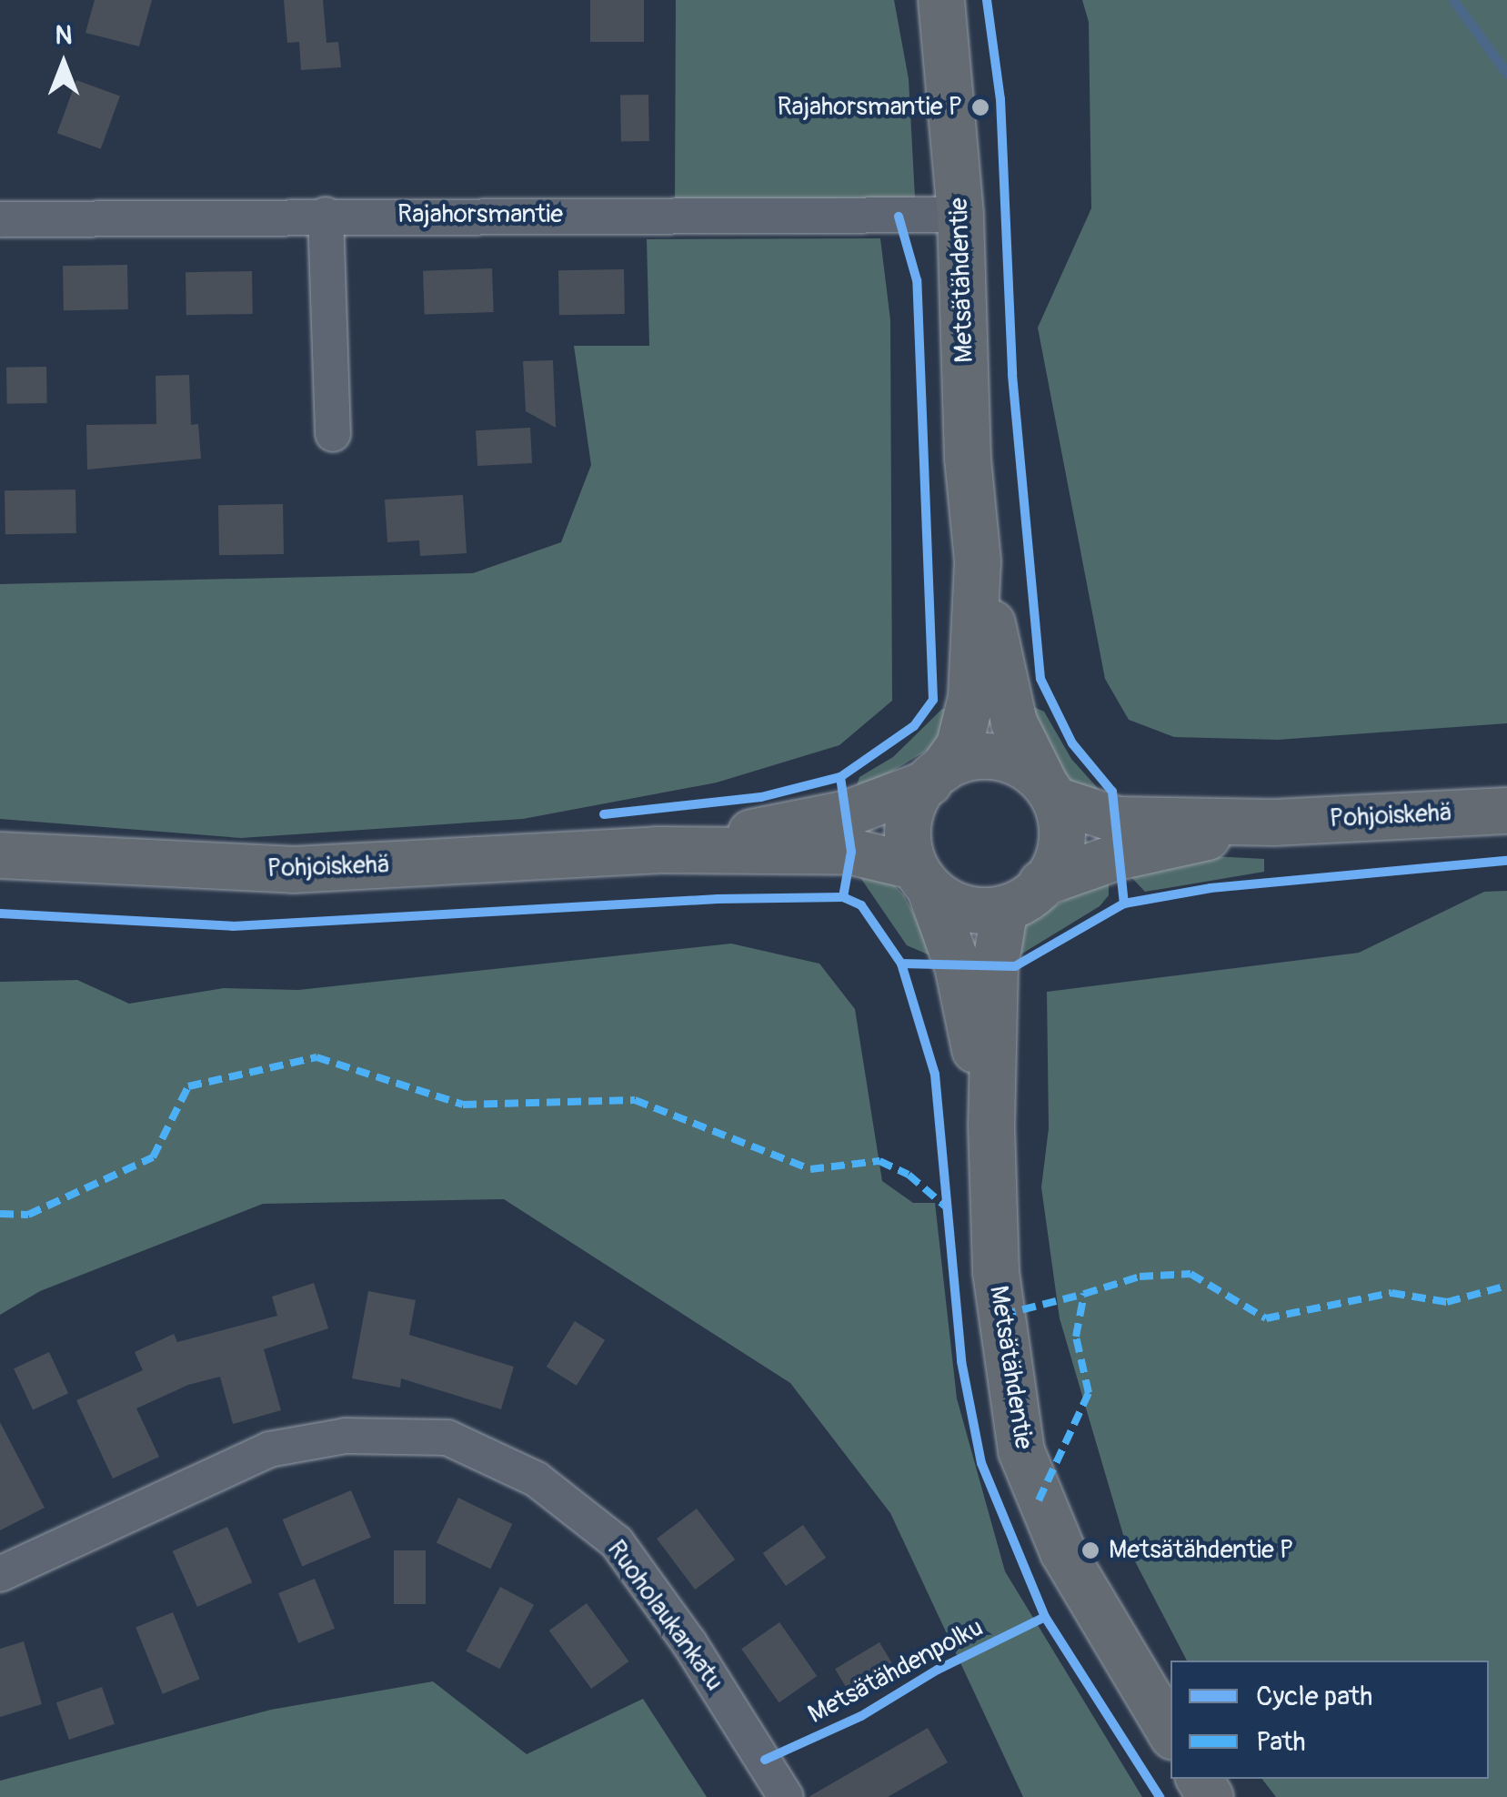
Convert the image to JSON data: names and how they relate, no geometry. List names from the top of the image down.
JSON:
{
  "streets": {
    "main road": ["Metsätähdentie", "Pohjoiskehä"],
    "street": ["Rajahorsmantie", "Ruoholaukankatu"],
    "cycle path": ["Metsätähdenpolku"]
  },
  "crossings": [
    ["Rajahorsmantie", "Metsätähdentie"],
    ["Metsätähdentie", "Pohjoiskehä"]
  ],
  "places": ["Rajahorsmantie P", "Metsätähdentie P"],
  "legend": ["Cycle path", "Path"],
  "north": "top"
}
